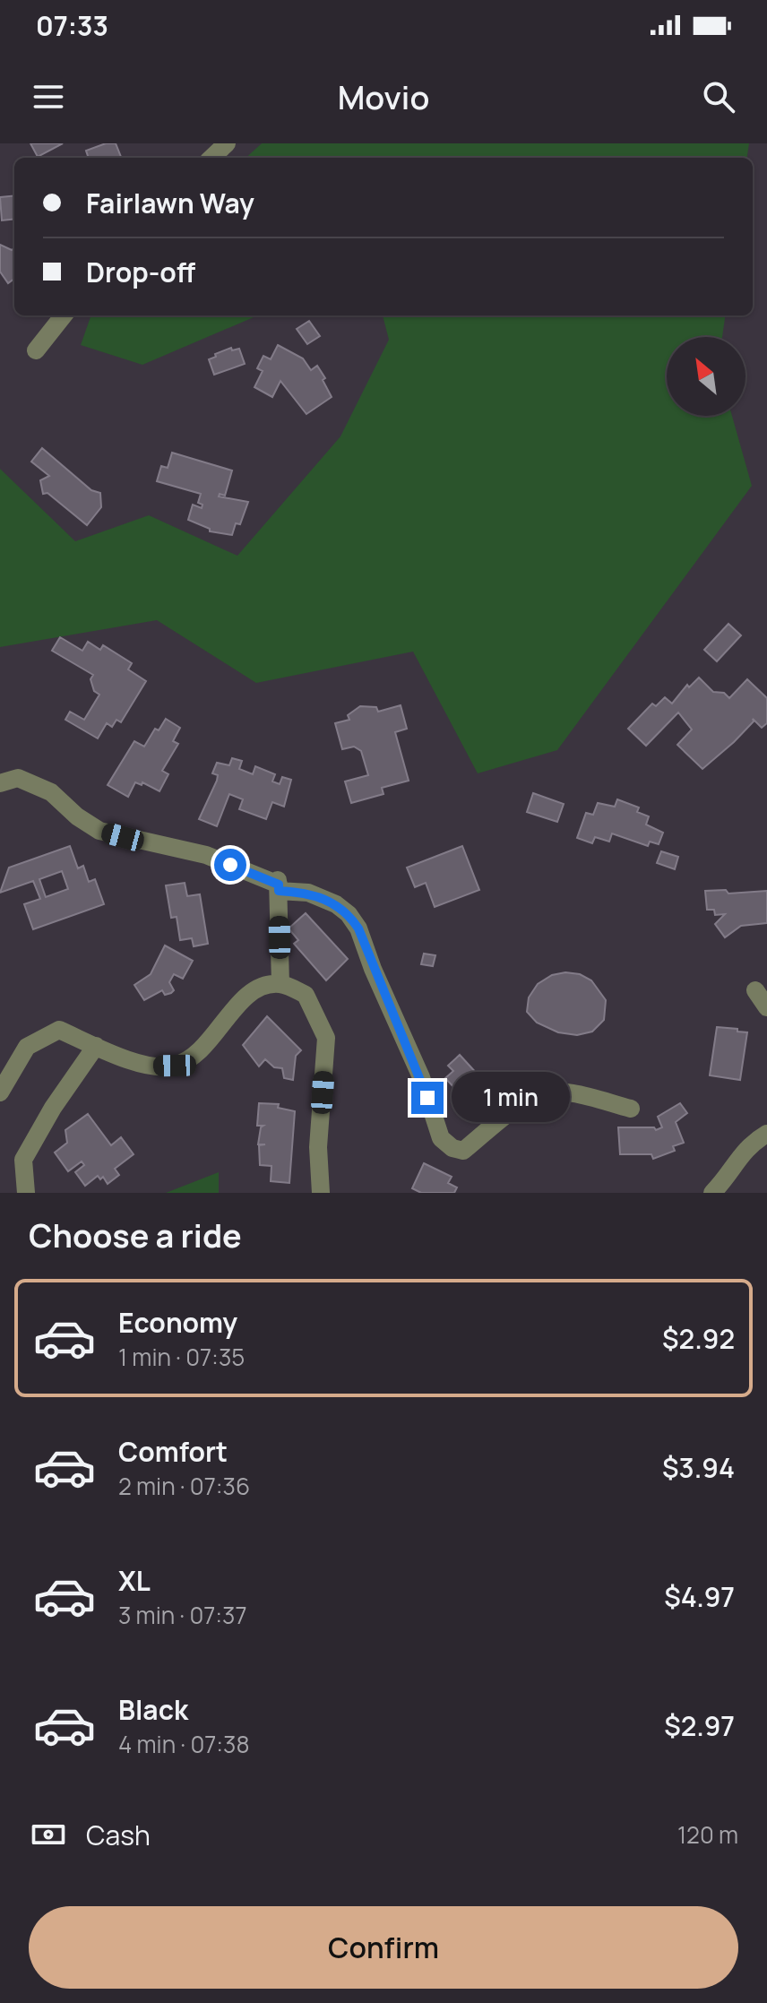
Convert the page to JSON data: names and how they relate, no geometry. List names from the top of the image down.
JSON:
{
  "north": "top left",
  "page": {
    "status": "07:33",
    "header": "Movio",
    "banner": ["Fairlawn Way", "Drop-off"],
    "bubble": "1 min",
    "heading": "Choose a ride",
    "list": [
      {
        "name": "Economy",
        "note": "1 min · 07:35",
        "value": "$2.92"
      },
      {
        "name": "Comfort",
        "note": "2 min · 07:36",
        "value": "$3.94"
      },
      {
        "name": "XL",
        "note": "3 min · 07:37",
        "value": "$4.97"
      },
      {
        "name": "Black",
        "note": "4 min · 07:38",
        "value": "$2.97"
      }
    ],
    "pay": ["Cash", "120 m"],
    "buttons": "Confirm"
  }
}
